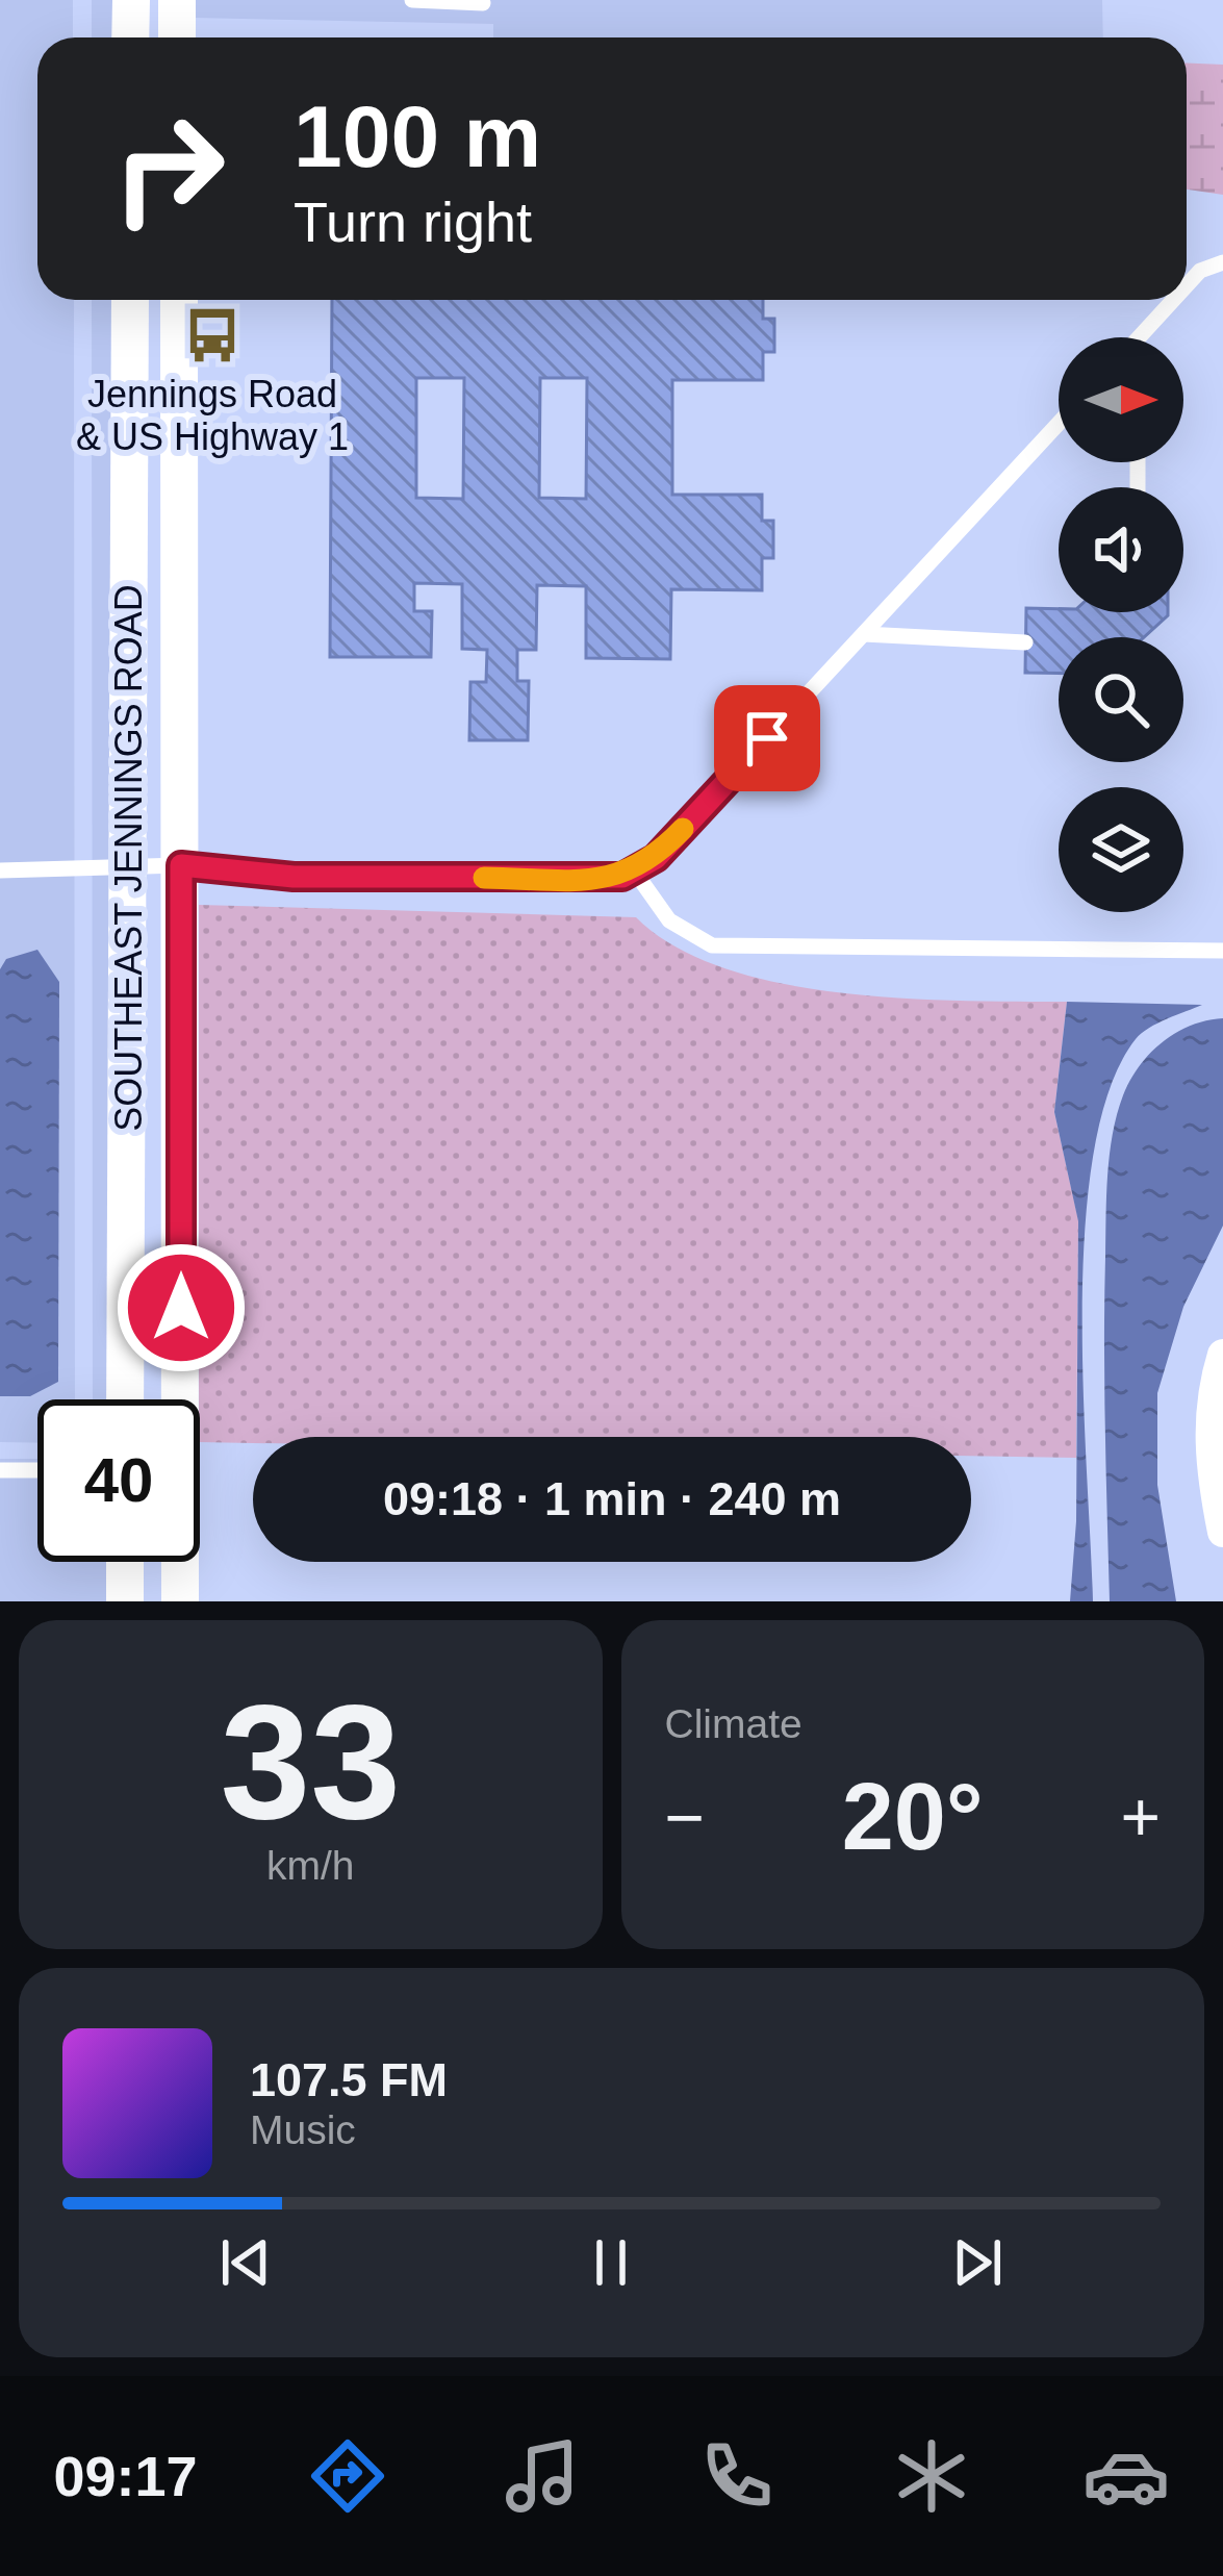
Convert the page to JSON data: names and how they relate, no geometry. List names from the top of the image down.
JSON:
{
  "streets": {
    "street": ["SOUTHEAST JENNINGS ROAD"]
  },
  "places": {
    "bus stop": ["Jennings Road & US Highway 1"]
  },
  "north": "right",
  "page": {
    "turn": ["100 m", "Turn right"],
    "limit": "40",
    "trip": "09:18 · 1 min · 240 m",
    "tile": [
      ["33", "km/h"],
      "Climate"
    ],
    "heat": ["−", "20°", "+"],
    "song": ["107.5 FM", "Music"],
    "tabs": "09:17"
  }
}
